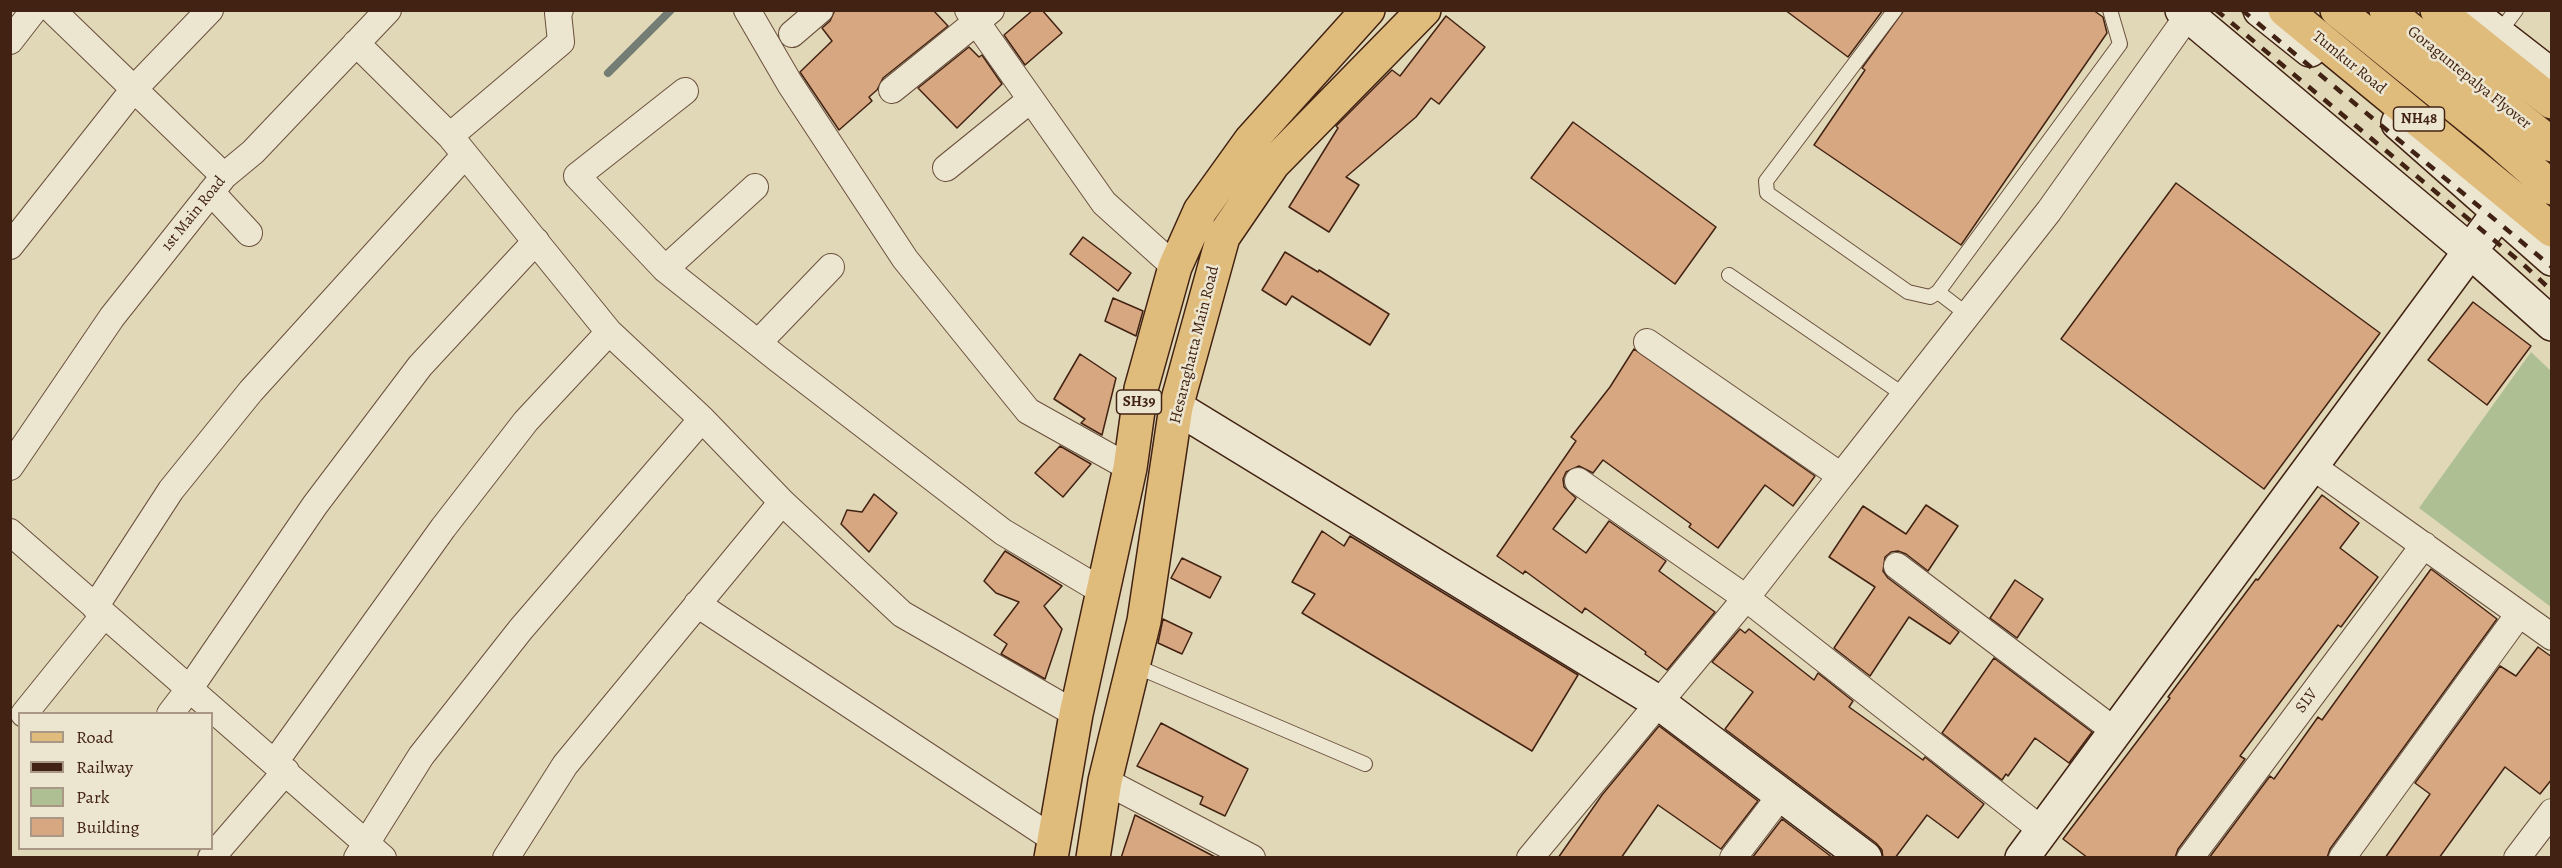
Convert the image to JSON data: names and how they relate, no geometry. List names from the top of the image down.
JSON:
{
  "streets": {
    "main road": [
      "Tumkur Road",
      "Goraguntepalya Flyover",
      "NH48",
      "Hesaraghatta Main Road",
      "SH39"
    ],
    "street": ["1st Main Road", "SLV"]
  },
  "legend": [
    "Road",
    "Railway",
    "Park",
    "Building"
  ]
}
